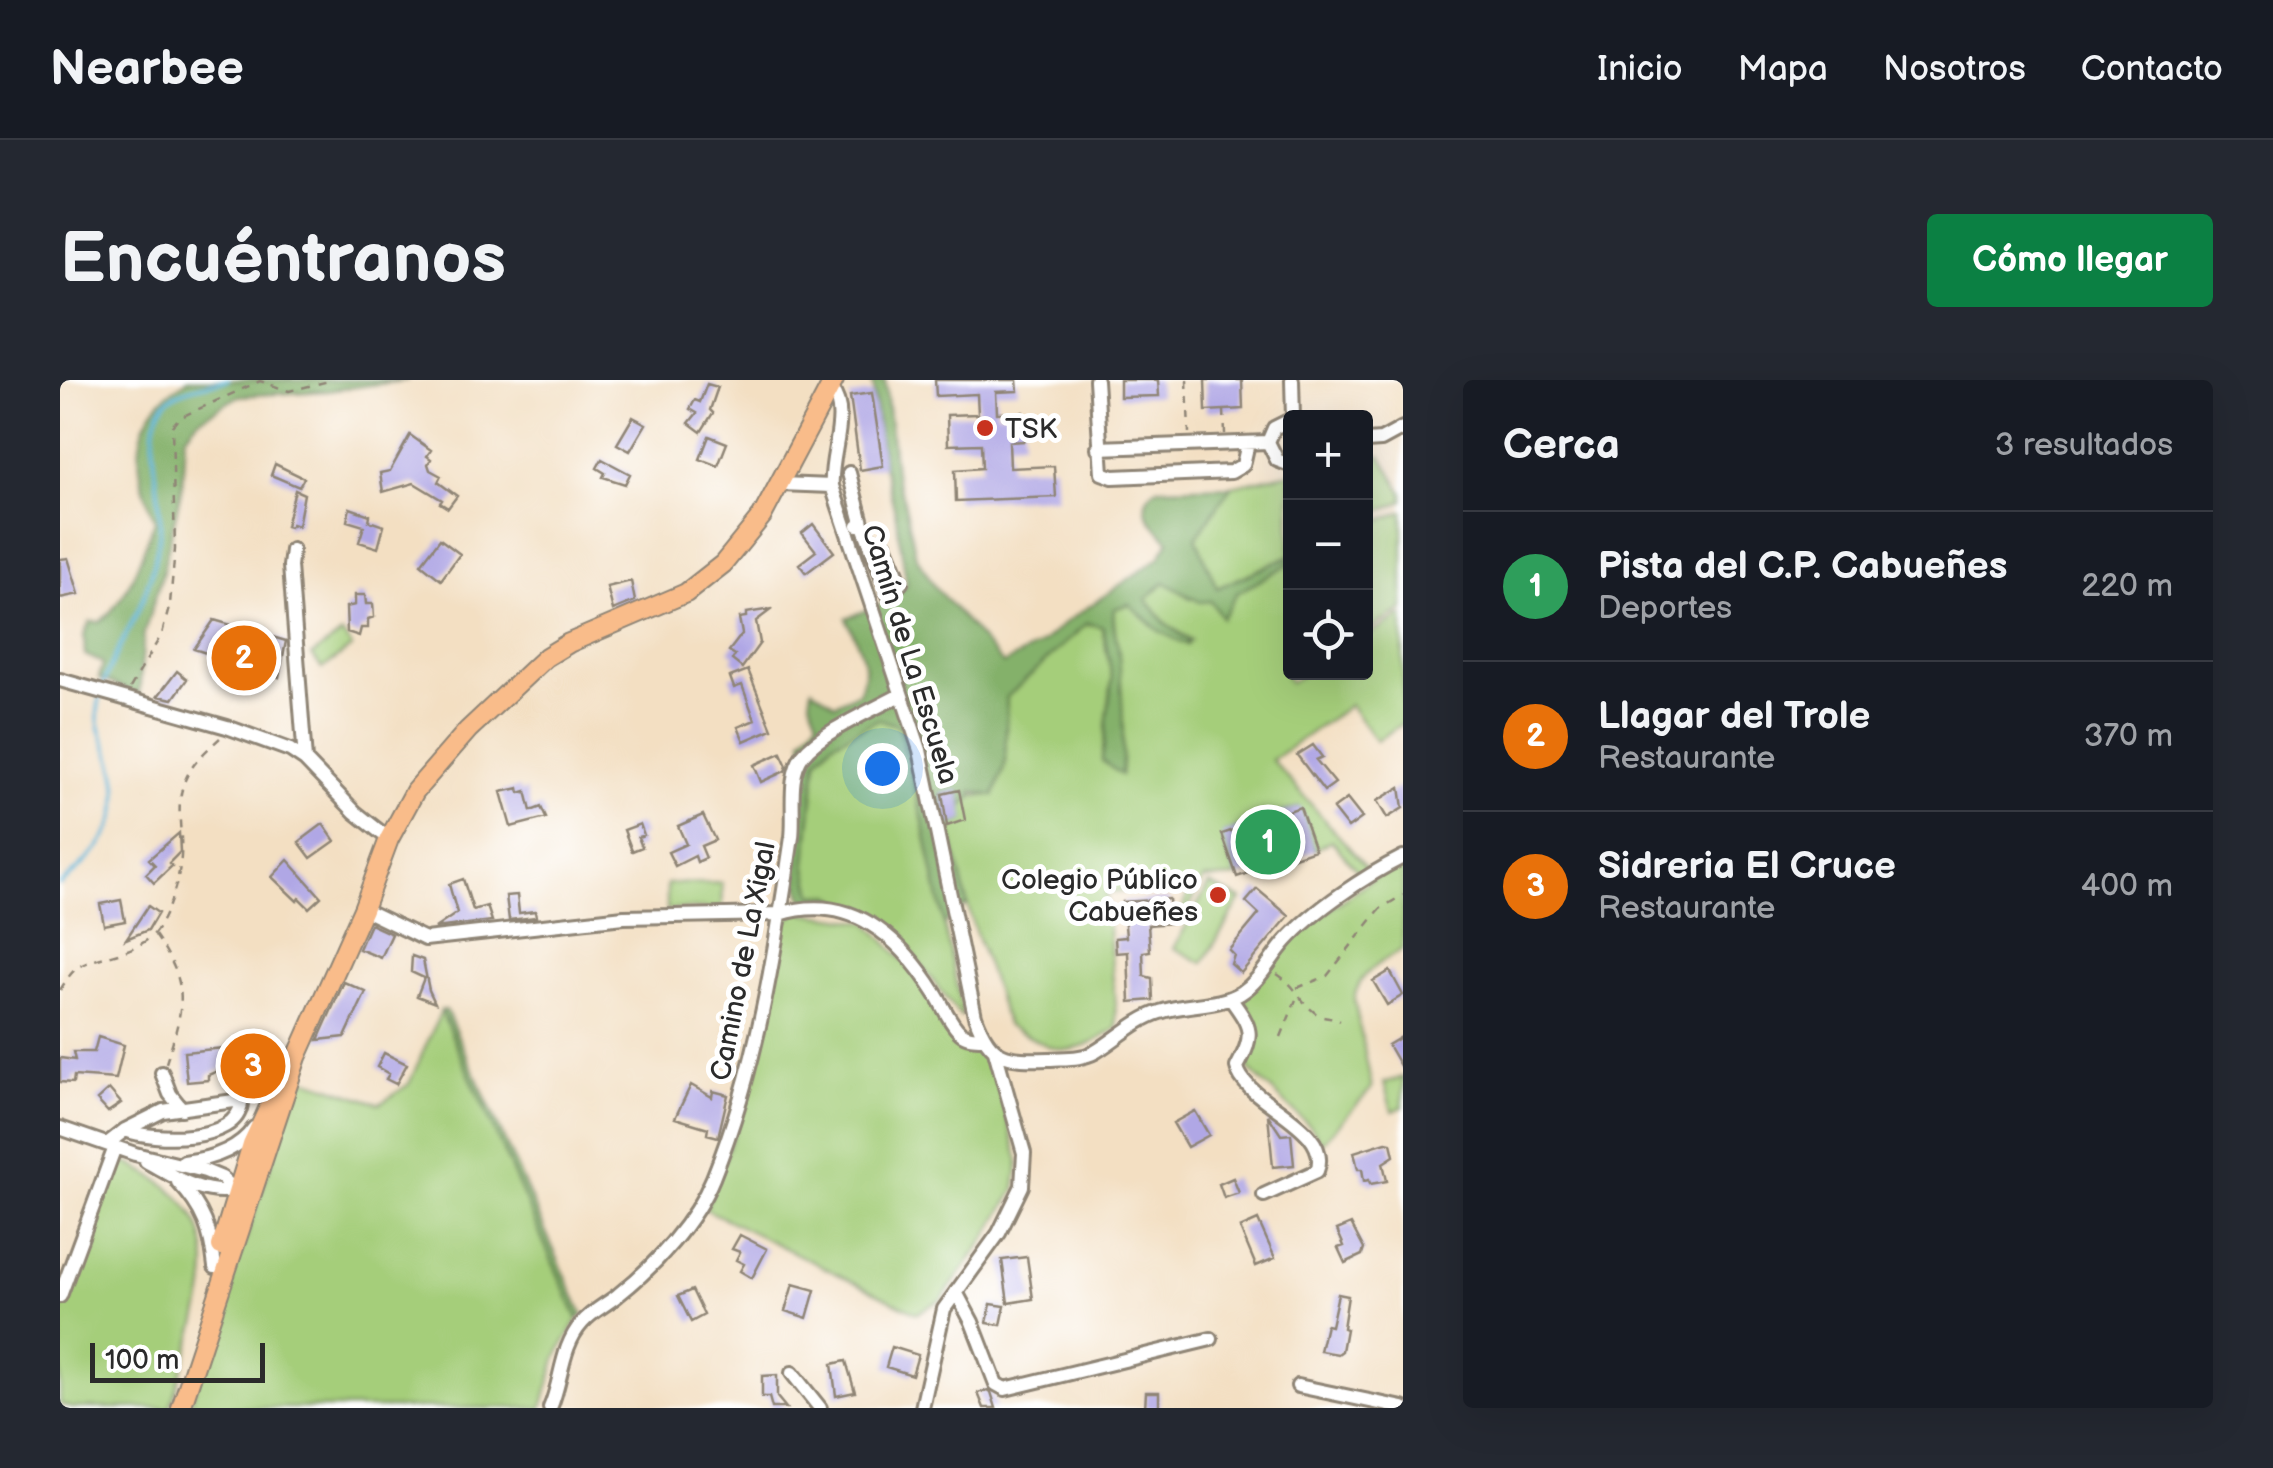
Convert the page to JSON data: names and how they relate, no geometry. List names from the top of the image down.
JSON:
{
  "streets": {
    "street": ["Camín de La Escuela", "Camino de La Xigal"]
  },
  "crossings": [
    ["Camín de La Escuela", "Camino de La Xigal"]
  ],
  "places": ["TSK", "Colegio Público Cabueñes"],
  "scale_bar": "100 m",
  "page": {
    "header": "Nearbee",
    "nav": [
      "Inicio",
      "Mapa",
      "Nosotros",
      "Contacto"
    ],
    "buttons": "Cómo llegar",
    "title": "Encuéntranos",
    "heading": ["Cerca", "3 resultados"],
    "map_buttons": ["+", "−"],
    "list": [
      {
        "mark": "1",
        "name": "Pista del C.P. Cabueñes",
        "note": "Deportes",
        "value": "220 m"
      },
      {
        "mark": "2",
        "name": "Llagar del Trole",
        "note": "Restaurante",
        "value": "370 m"
      },
      {
        "mark": "3",
        "name": "Sidreria El Cruce",
        "note": "Restaurante",
        "value": "400 m"
      }
    ],
    "pins": ["2", "1", "3"],
    "scale": "100 m"
  }
}
